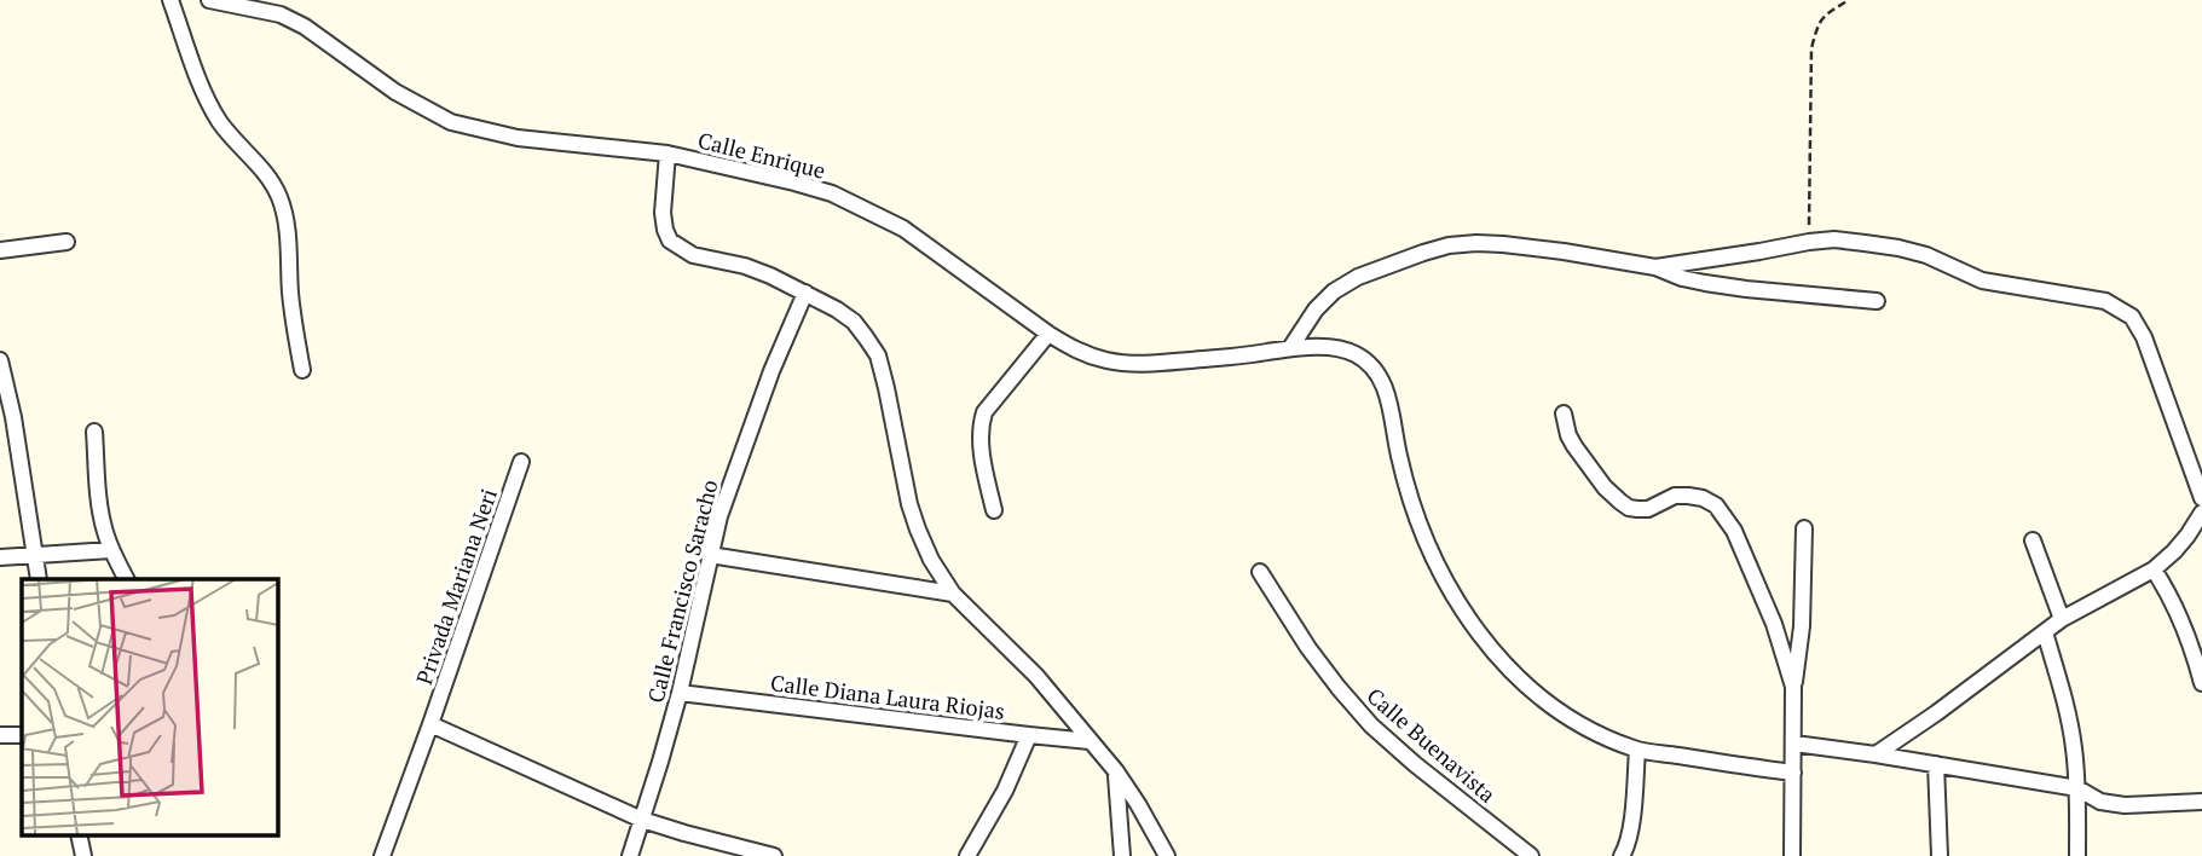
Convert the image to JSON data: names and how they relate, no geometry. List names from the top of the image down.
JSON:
{
  "streets": {
    "street": [
      "Calle Enrique",
      "Privada Mariana Neri",
      "Calle Francisco Saracho",
      "Calle Diana Laura Riojas",
      "Calle Buenavista"
    ]
  },
  "crossings": [
    ["Calle Francisco Saracho", "Calle Diana Laura Riojas"]
  ]
}
